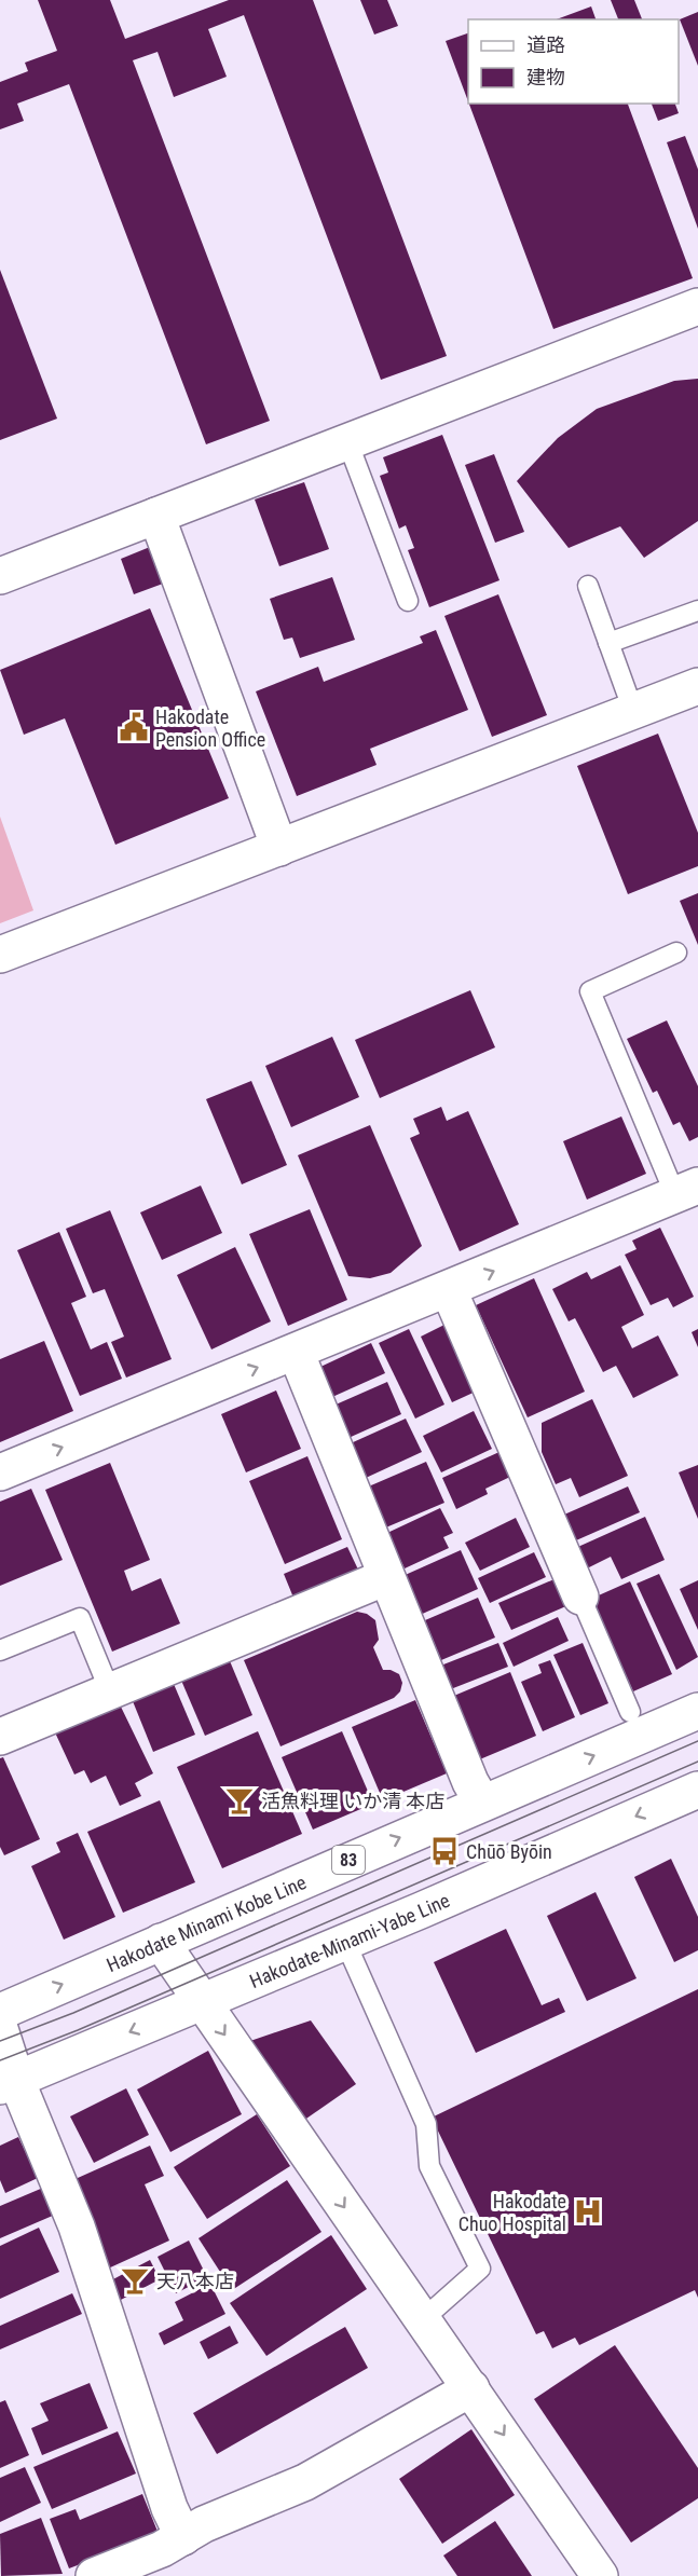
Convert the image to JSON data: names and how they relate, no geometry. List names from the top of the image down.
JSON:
{
  "streets": {
    "street": ["83", "Hakodate Minami Kobe Line", "Hakodate-Minami-Yabe Line"]
  },
  "one_way": ["Hakodate-Minami-Yabe Line"],
  "places": {
    "public building": ["Hakodate Pension Office"],
    "bar": ["活魚料理 いか清 本店", "天八本店"],
    "bus stop": ["Chūō Byōin"],
    "hospital": ["Hakodate Chuo Hospital"]
  },
  "legend": ["道路", "建物"]
}
